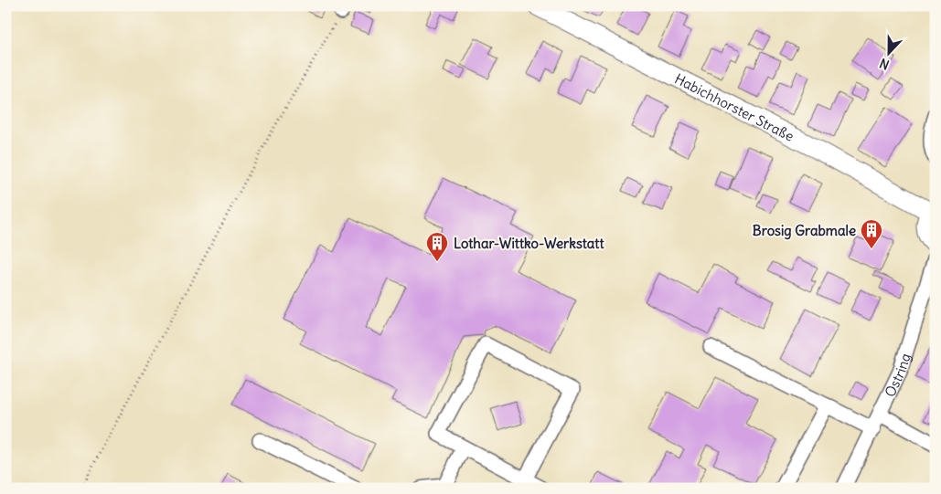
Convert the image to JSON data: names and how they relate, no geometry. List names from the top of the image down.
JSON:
{
  "streets": {
    "main road": ["Habichhorster Straße"],
    "street": ["Ostring"]
  },
  "places": {
    "building": ["Brosig Grabmale", "Lothar-Wittko-Werkstatt"]
  },
  "north": "bottom"
}
